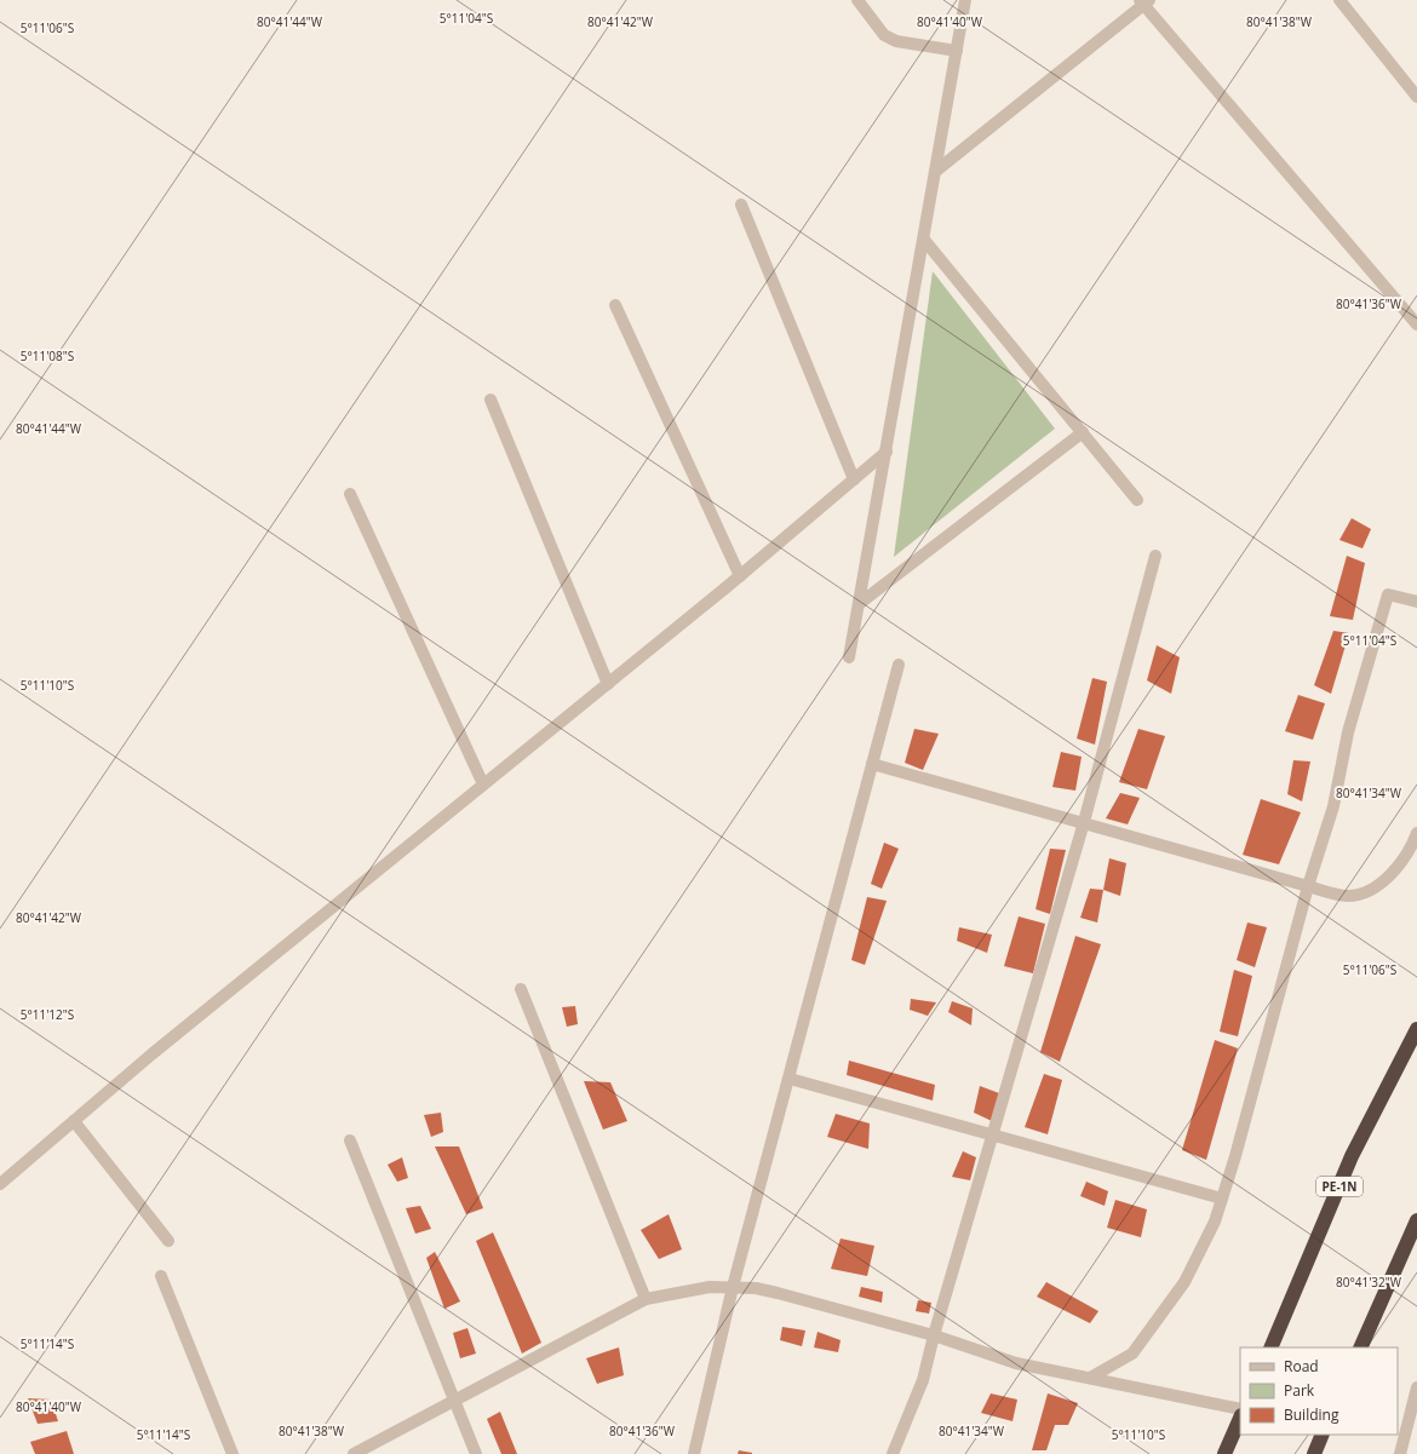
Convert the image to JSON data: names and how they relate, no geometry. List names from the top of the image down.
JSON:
{
  "streets": {
    "highway": ["PE-1N"]
  },
  "legend": ["Road", "Park", "Building"],
  "coordinates": [
    "5°11'04\"S",
    "80°41'44\"W",
    "80°41'42\"W",
    "80°41'38\"W",
    "80°41'40\"W",
    "5°11'06\"S",
    "80°41'36\"W",
    "5°11'08\"S",
    "5°11'10\"S",
    "80°41'34\"W",
    "5°11'12\"S",
    "80°41'32\"W",
    "5°11'14\"S"
  ]
}
